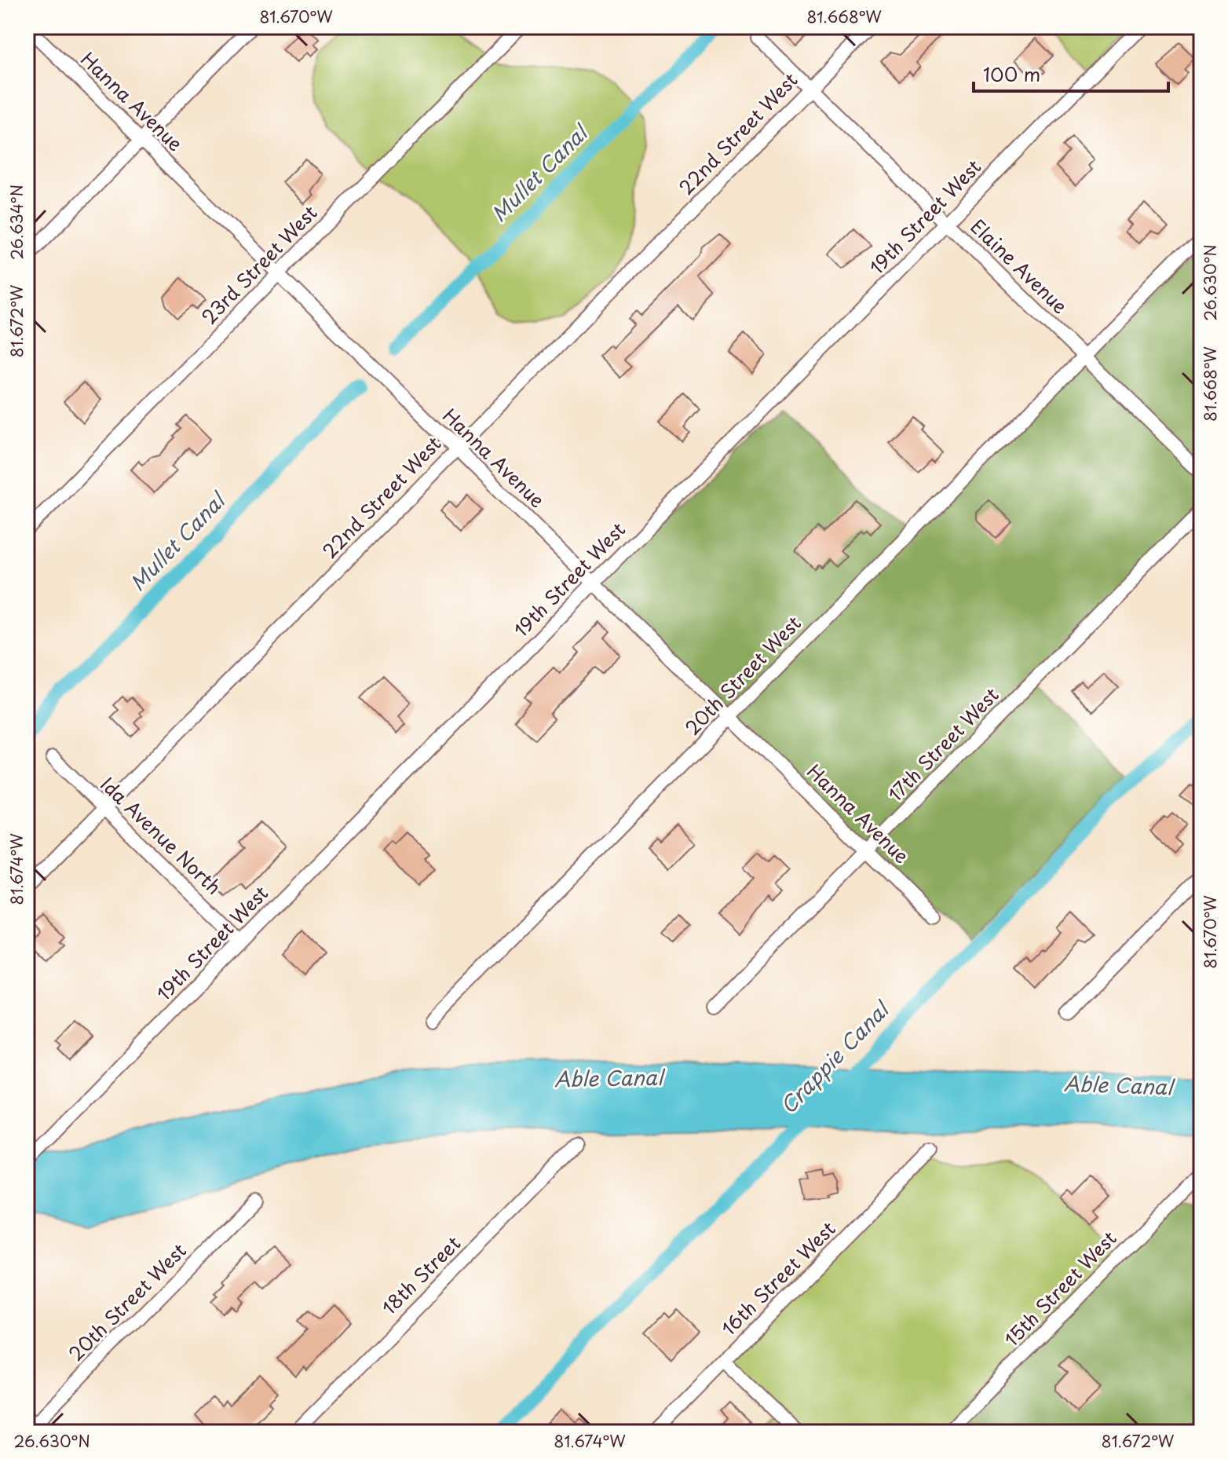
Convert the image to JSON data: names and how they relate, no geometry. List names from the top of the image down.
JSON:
{
  "streets": {
    "street": [
      "Hanna Avenue",
      "22nd Street West",
      "19th Street West",
      "23rd Street West",
      "Elaine Avenue",
      "20th Street West",
      "17th Street West",
      "Ida Avenue North",
      "18th Street",
      "16th Street West",
      "15th Street West"
    ]
  },
  "crossings": [
    ["Hanna Avenue", "22nd Street West"],
    ["Hanna Avenue", "19th Street West"],
    ["Hanna Avenue", "23rd Street West"],
    ["Hanna Avenue", "20th Street West"],
    ["Hanna Avenue", "17th Street West"],
    ["22nd Street West", "Elaine Avenue"],
    ["22nd Street West", "Ida Avenue North"],
    ["19th Street West", "Elaine Avenue"],
    ["19th Street West", "Ida Avenue North"],
    ["Elaine Avenue", "20th Street West"]
  ],
  "water": ["Mullet Canal", "Crappie Canal", "Able Canal"],
  "scale_bar": "100 m",
  "coordinates": [
    "81.670°W",
    "81.668°W",
    "26.634°N",
    "26.630°N",
    "81.672°W",
    "81.674°W"
  ]
}
